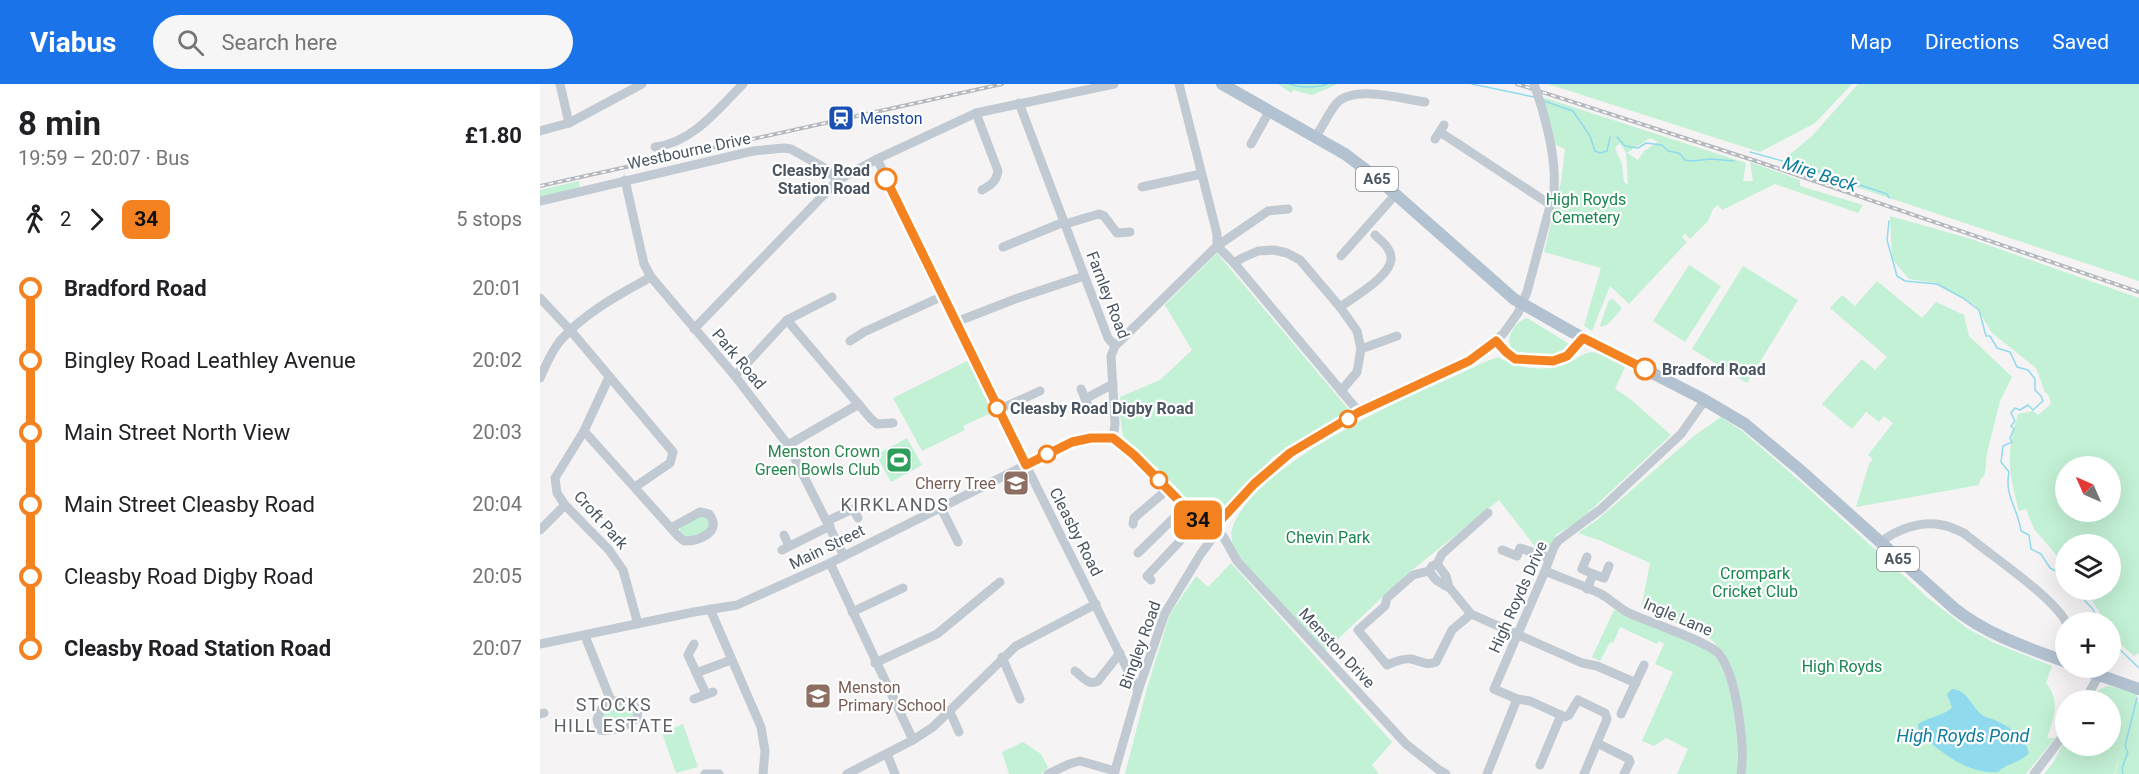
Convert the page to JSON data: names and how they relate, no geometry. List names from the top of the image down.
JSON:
{
  "streets": {
    "main road": ["A65"],
    "street": [
      "Westbourne Drive",
      "Farnley Road",
      "Park Road",
      "Croft Park",
      "Cleasby Road",
      "Main Street",
      "High Royds Drive",
      "Ingle Lane",
      "Bingley Road",
      "Menston Drive"
    ]
  },
  "crossings": [
    ["Westbourne Drive", "Park Road"],
    ["A65", "High Royds Drive"],
    ["A65", "Bingley Road"],
    ["Farnley Road", "Main Street"],
    ["Park Road", "Main Street"],
    ["Croft Park", "Main Street"],
    ["Cleasby Road", "Main Street"],
    ["Cleasby Road", "Bingley Road"],
    ["High Royds Drive", "Ingle Lane"],
    ["Bingley Road", "Menston Drive"]
  ],
  "districts": ["KIRKLANDS", "STOCKS HILL ESTATE"],
  "water": ["Mire Beck", "High Royds Pond"],
  "parks": [
    "High Royds Cemetery",
    "Chevin Park",
    "Crompark Cricket Club",
    "High Royds"
  ],
  "places": {
    "station": ["Menston"],
    "other": ["Cleasby Road Station Road", "Bradford Road", "Cleasby Road Digby Road"],
    "sports": ["Menston Crown Green Bowls Club"],
    "school or university": ["Cherry Tree", "Menston Primary School"]
  },
  "lines": ["bus line 34"],
  "north": "top left",
  "page": {
    "header": "Viabus",
    "search": "Search here",
    "nav": ["Map", "Directions", "Saved"],
    "heading": ["8 min", "19:59 – 20:07 · Bus", "£1.80"],
    "on_map": "34",
    "legs": ["2", "34", "5 stops"],
    "list": [
      {
        "name": "Bradford Road",
        "value": "20:01"
      },
      {
        "name": "Bingley Road Leathley Avenue",
        "value": "20:02"
      },
      {
        "name": "Main Street North View",
        "value": "20:03"
      },
      {
        "name": "Main Street Cleasby Road",
        "value": "20:04"
      },
      {
        "name": "Cleasby Road Digby Road",
        "value": "20:05"
      },
      {
        "name": "Cleasby Road Station Road",
        "value": "20:07"
      }
    ],
    "map_buttons": ["+", "−"]
  }
}
